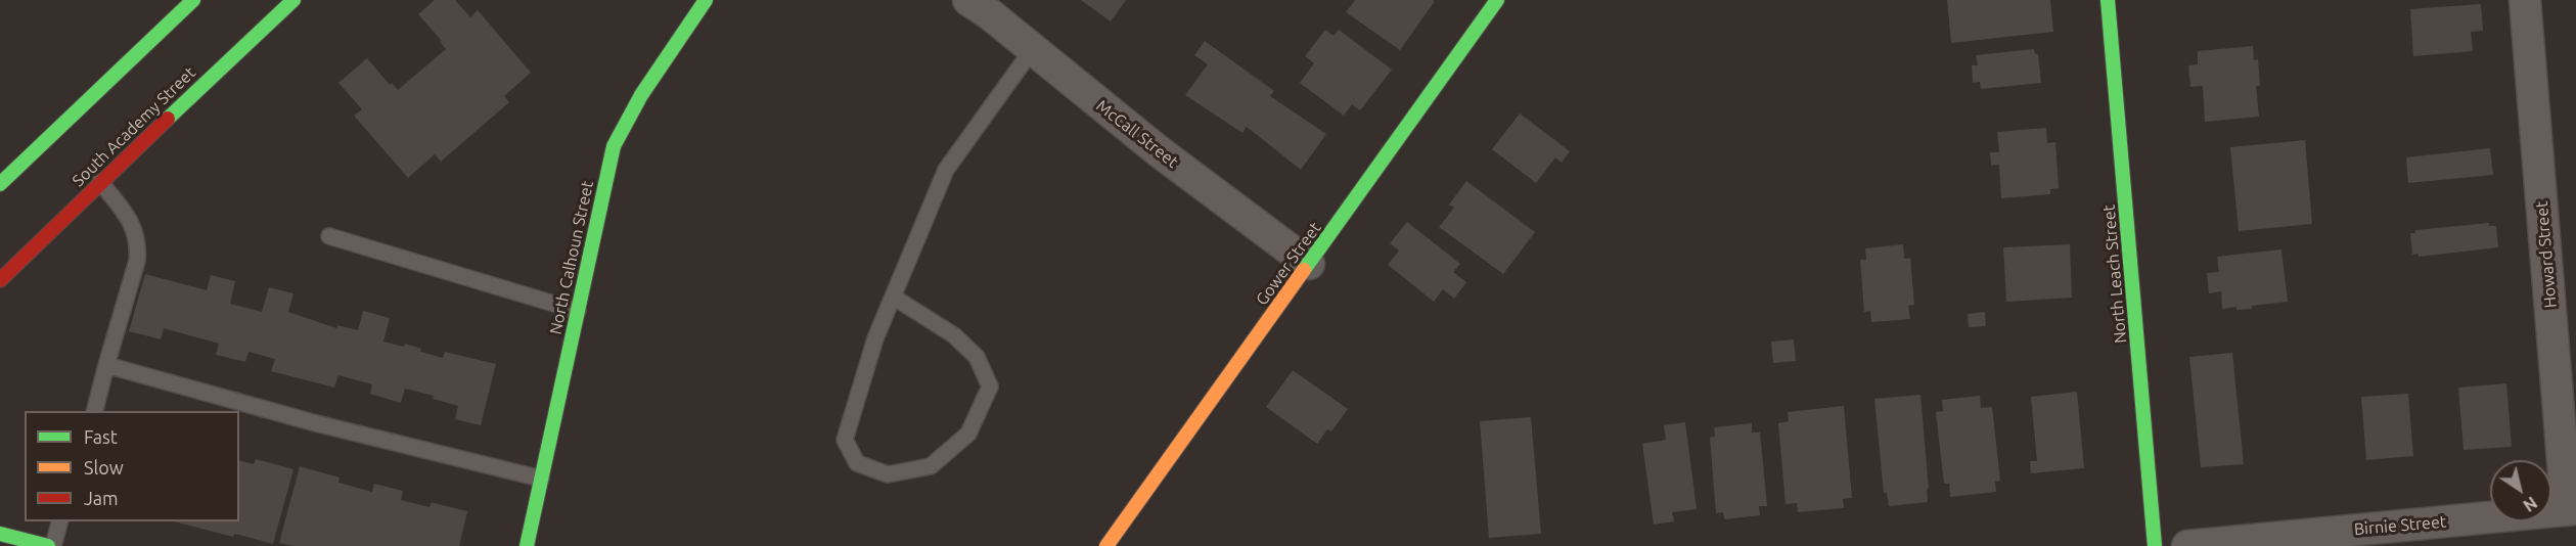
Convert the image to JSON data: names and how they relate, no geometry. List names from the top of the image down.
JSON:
{
  "streets": {
    "main road": [
      "South Academy Street",
      "North Calhoun Street",
      "Gower Street",
      "North Leach Street"
    ],
    "street": ["McCall Street", "Howard Street", "Birnie Street"]
  },
  "crossings": [
    ["McCall Street", "Gower Street"],
    ["Howard Street", "Birnie Street"]
  ],
  "legend": ["Fast", "Slow", "Jam"],
  "north": "bottom right"
}
